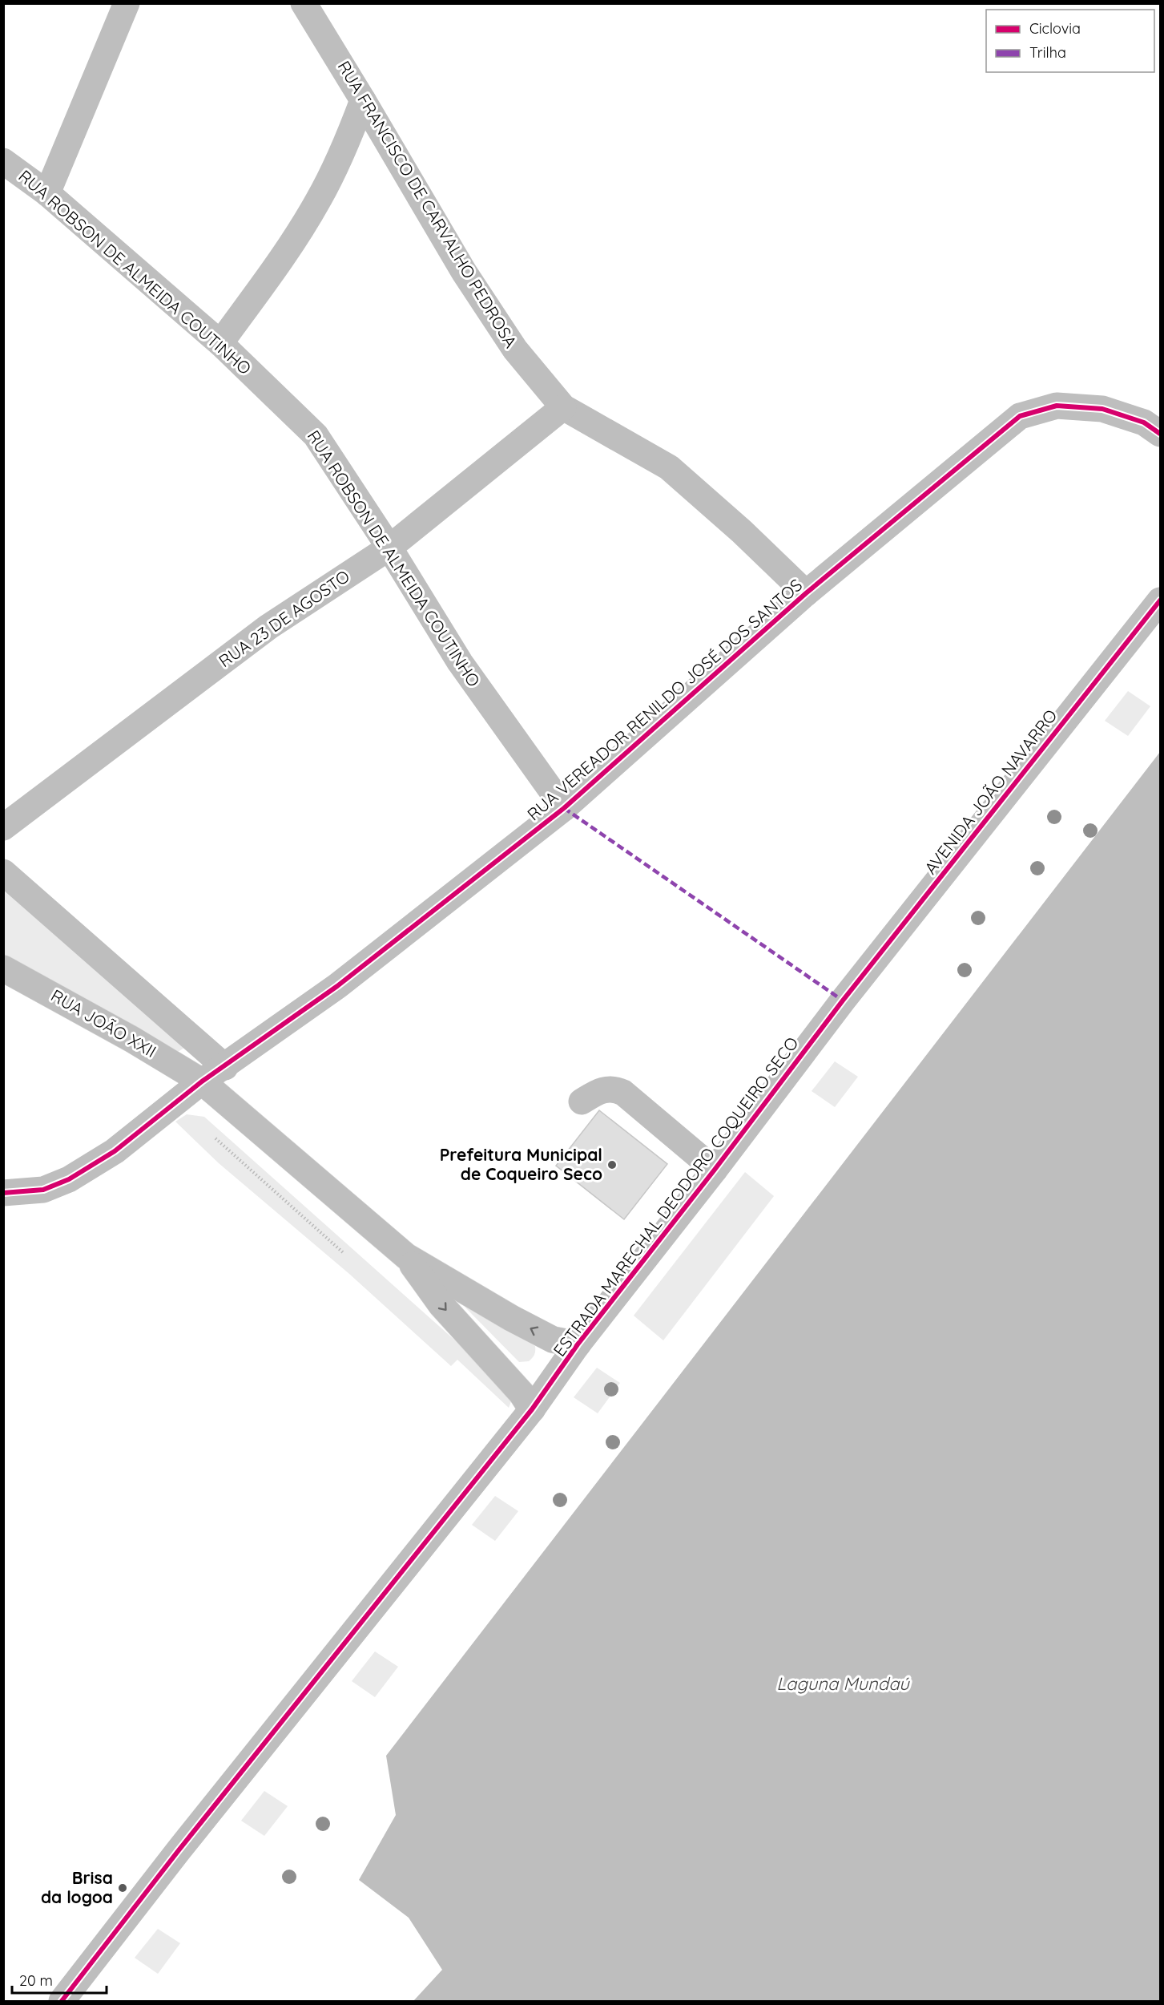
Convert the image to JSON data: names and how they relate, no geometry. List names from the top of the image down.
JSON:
{
  "streets": {
    "street": [
      "RUA FRANCISCO DE CARVALHO PEDROSA",
      "RUA ROBSON DE ALMEIDA COUTINHO",
      "RUA 23 DE AGOSTO",
      "RUA VEREADOR RENILDO JOSÉ DOS SANTOS",
      "AVENIDA JOÃO NAVARRO",
      "RUA JOÃO XXII",
      "ESTRADA MARECHAL DEODORO COQUEIRO SECO"
    ]
  },
  "crossings": [
    ["RUA FRANCISCO DE CARVALHO PEDROSA", "RUA 23 DE AGOSTO"],
    ["RUA FRANCISCO DE CARVALHO PEDROSA", "RUA VEREADOR RENILDO JOSÉ DOS SANTOS"],
    ["RUA ROBSON DE ALMEIDA COUTINHO", "RUA 23 DE AGOSTO"],
    ["RUA ROBSON DE ALMEIDA COUTINHO", "RUA VEREADOR RENILDO JOSÉ DOS SANTOS"],
    ["RUA VEREADOR RENILDO JOSÉ DOS SANTOS", "RUA JOÃO XXII"],
    ["AVENIDA JOÃO NAVARRO", "ESTRADA MARECHAL DEODORO COQUEIRO SECO"]
  ],
  "water": ["Laguna Mundaú"],
  "places": ["Prefeitura Municipal de Coqueiro Seco", "Brisa da logoa"],
  "legend": ["Ciclovia", "Trilha"],
  "scale_bar": "20 m"
}
